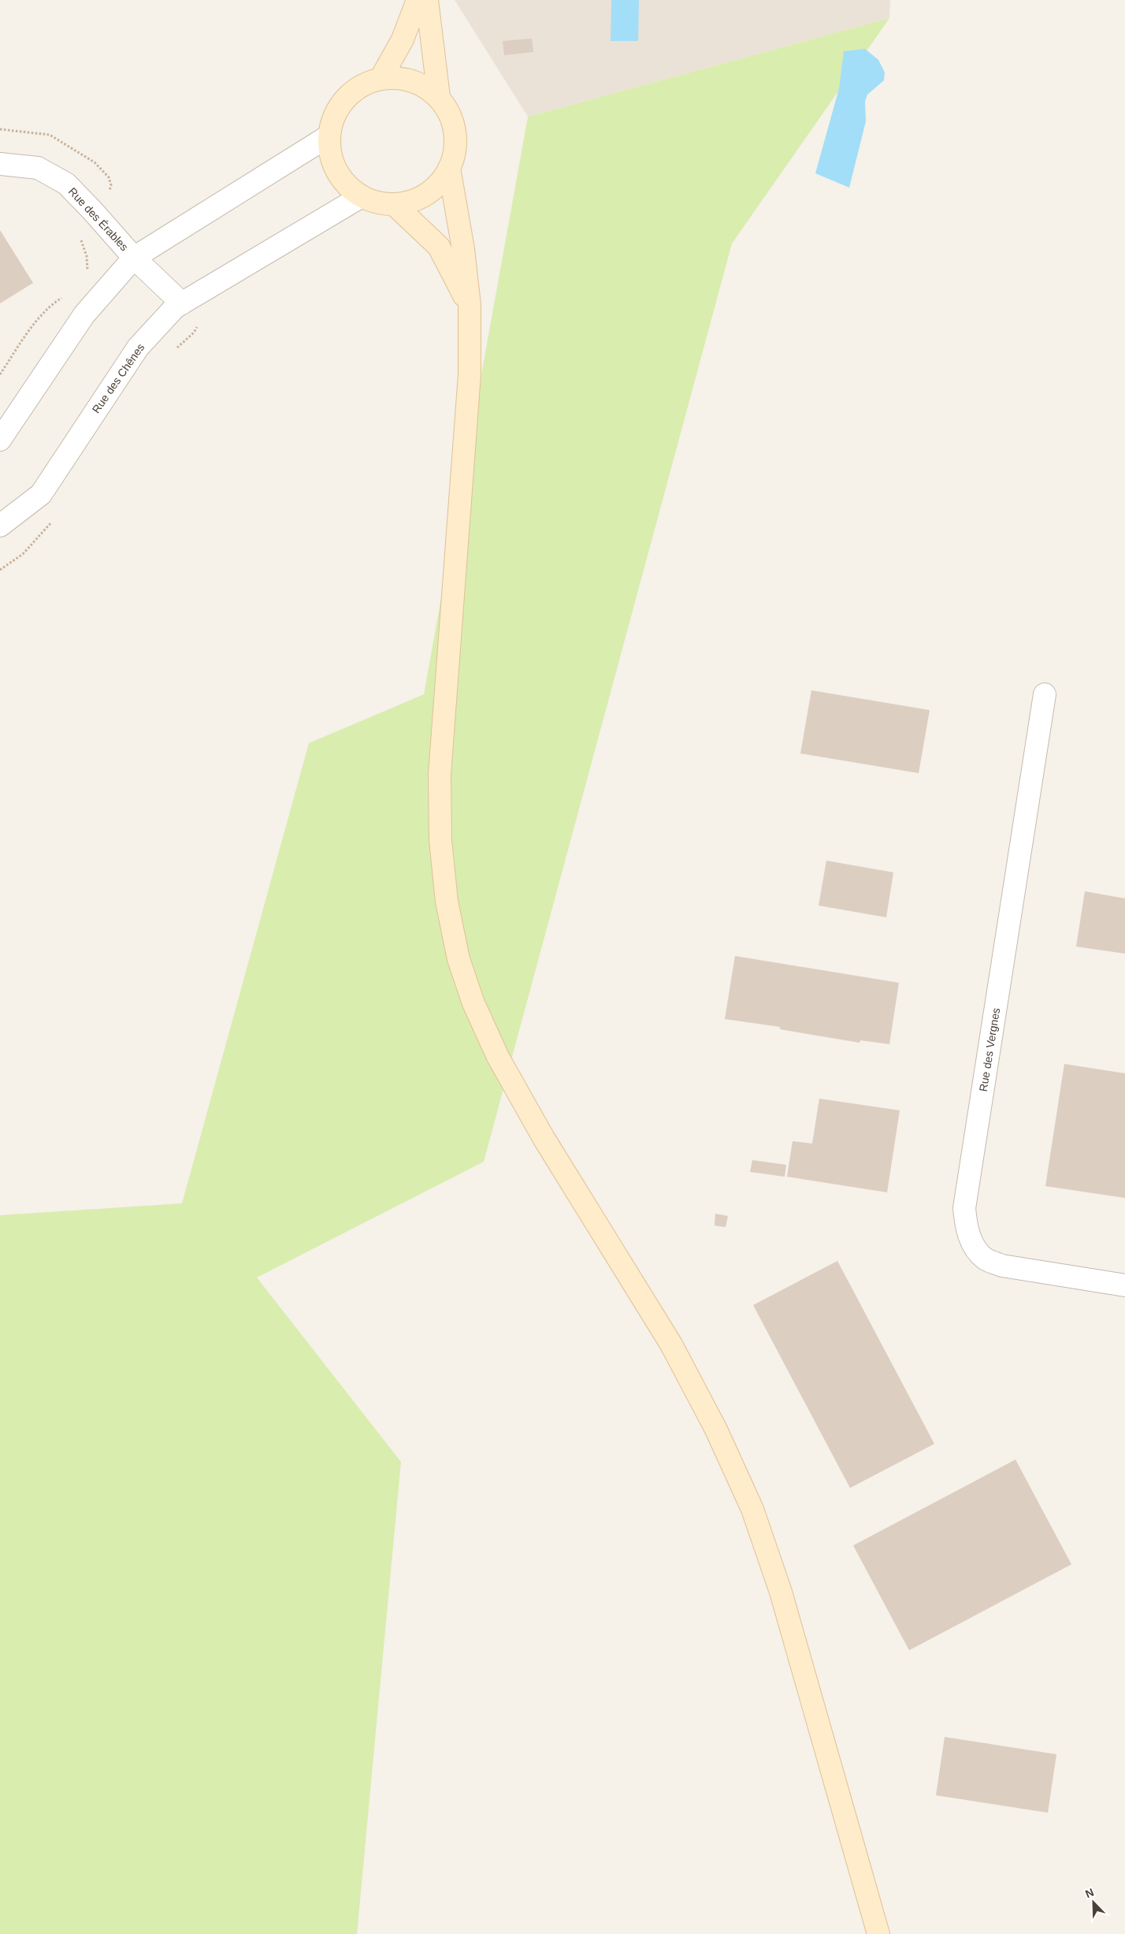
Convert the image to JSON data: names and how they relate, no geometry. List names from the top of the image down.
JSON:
{
  "streets": {
    "street": ["Rue des Érables", "Rue des Chênes", "Rue des Vergnes"]
  },
  "crossings": [
    ["Rue des Érables", "Rue des Chênes"]
  ],
  "north": "top left"
}
